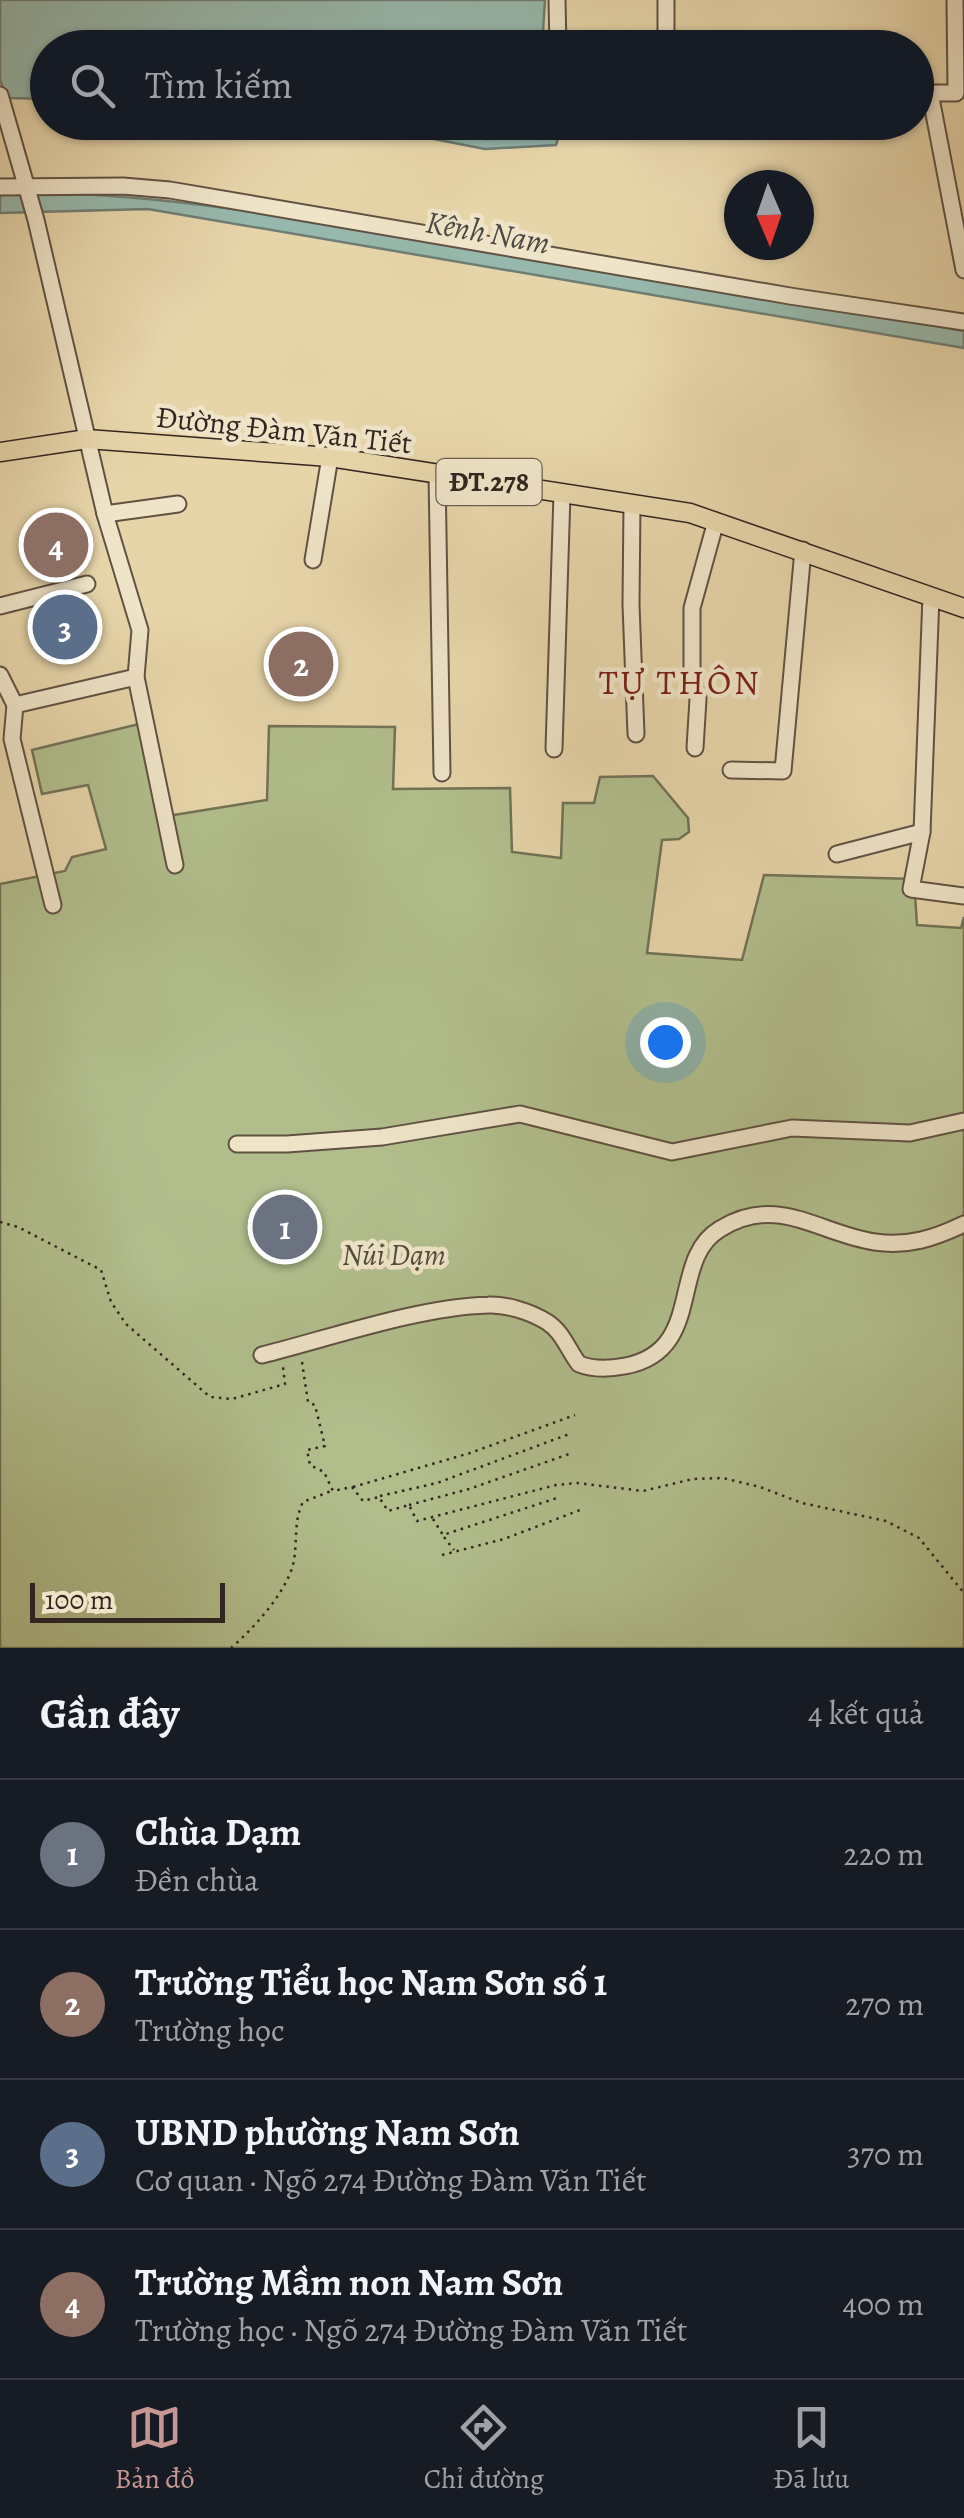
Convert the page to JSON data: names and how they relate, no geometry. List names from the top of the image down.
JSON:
{
  "streets": {
    "main road": ["Đường Đàm Văn Tiết", "ĐT.278"]
  },
  "districts": ["TỰ THÔN"],
  "water": ["Kênh Nam"],
  "parks": ["Núi Dạm"],
  "scale_bar": "100 m",
  "north": "bottom",
  "page": {
    "search": "Tìm kiếm",
    "pins": [
      "4",
      "3",
      "2",
      "1"
    ],
    "scale": "100 m",
    "heading": ["Gần đây", "4 kết quả"],
    "list": [
      {
        "mark": "1",
        "name": "Chùa Dạm",
        "note": "Đền chùa",
        "value": "220 m"
      },
      {
        "mark": "2",
        "name": "Trường Tiểu học Nam Sơn số 1",
        "note": "Trường học",
        "value": "270 m"
      },
      {
        "mark": "3",
        "name": "UBND phường Nam Sơn",
        "note": "Cơ quan · Ngõ 274 Đường Đàm Văn Tiết",
        "value": "370 m"
      },
      {
        "mark": "4",
        "name": "Trường Mầm non Nam Sơn",
        "note": "Trường học · Ngõ 274 Đường Đàm Văn Tiết",
        "value": "400 m"
      }
    ],
    "nav": ["Bản đồ", "Chỉ đường", "Đã lưu"]
  }
}
